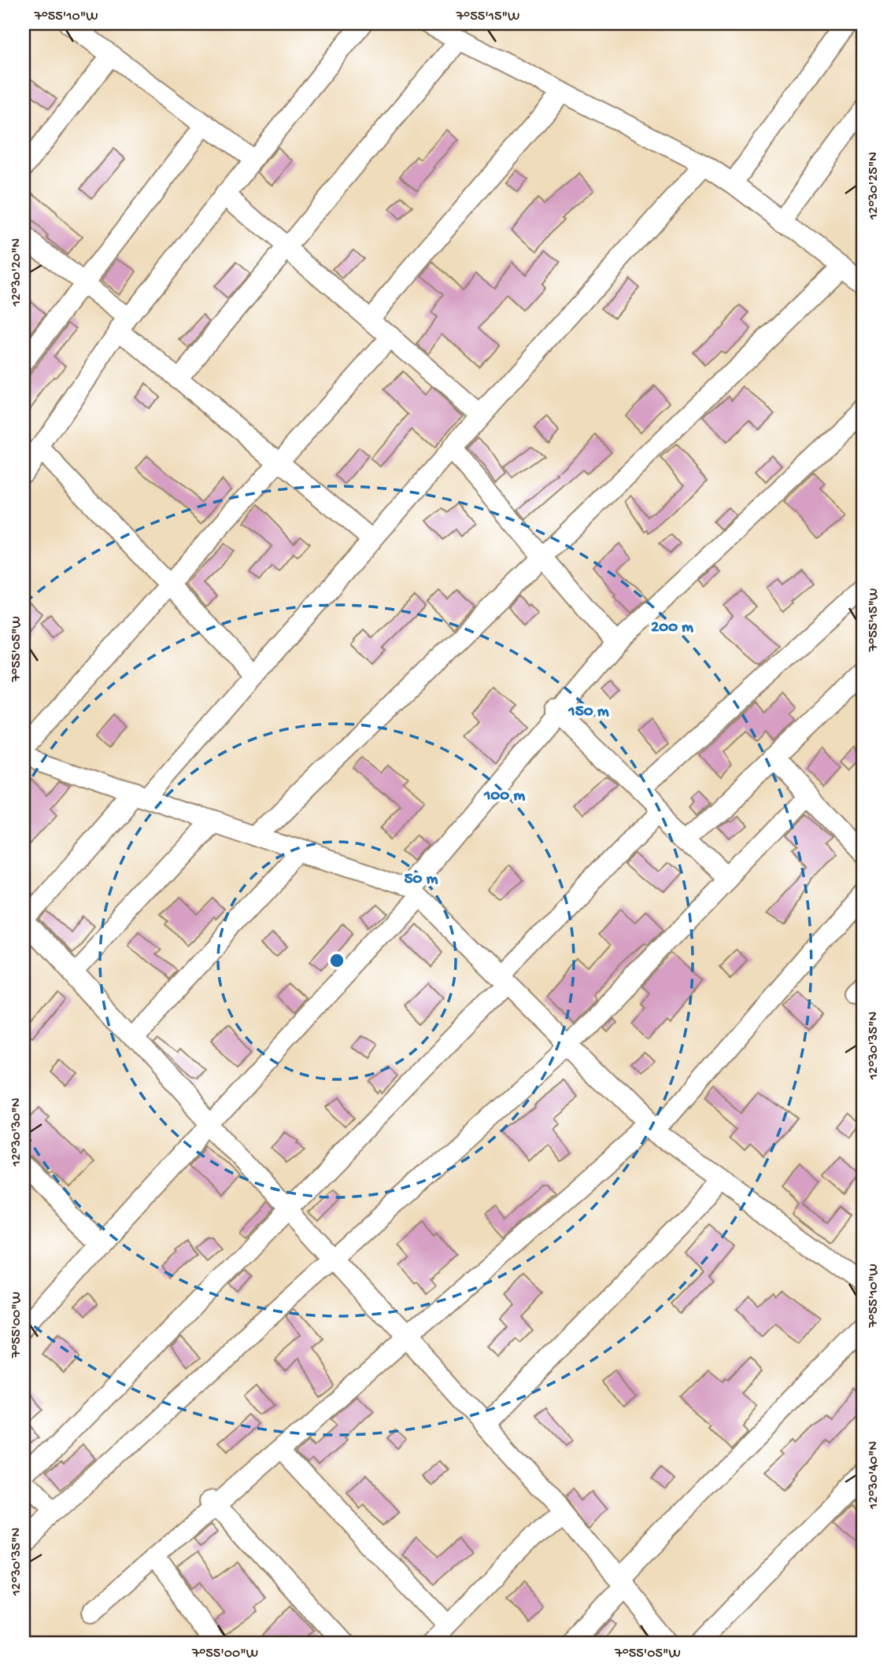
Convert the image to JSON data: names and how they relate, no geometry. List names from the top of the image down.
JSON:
{
  "coordinates": [
    "7°55'10\"W",
    "7°55'15\"W",
    "12°30'25\"N",
    "12°30'20\"N",
    "7°55'05\"W",
    "12°30'35\"N",
    "12°30'30\"N",
    "7°55'00\"W",
    "12°30'40\"N"
  ],
  "rings": [
    "200 m",
    "150 m",
    "100 m",
    "50 m"
  ]
}
